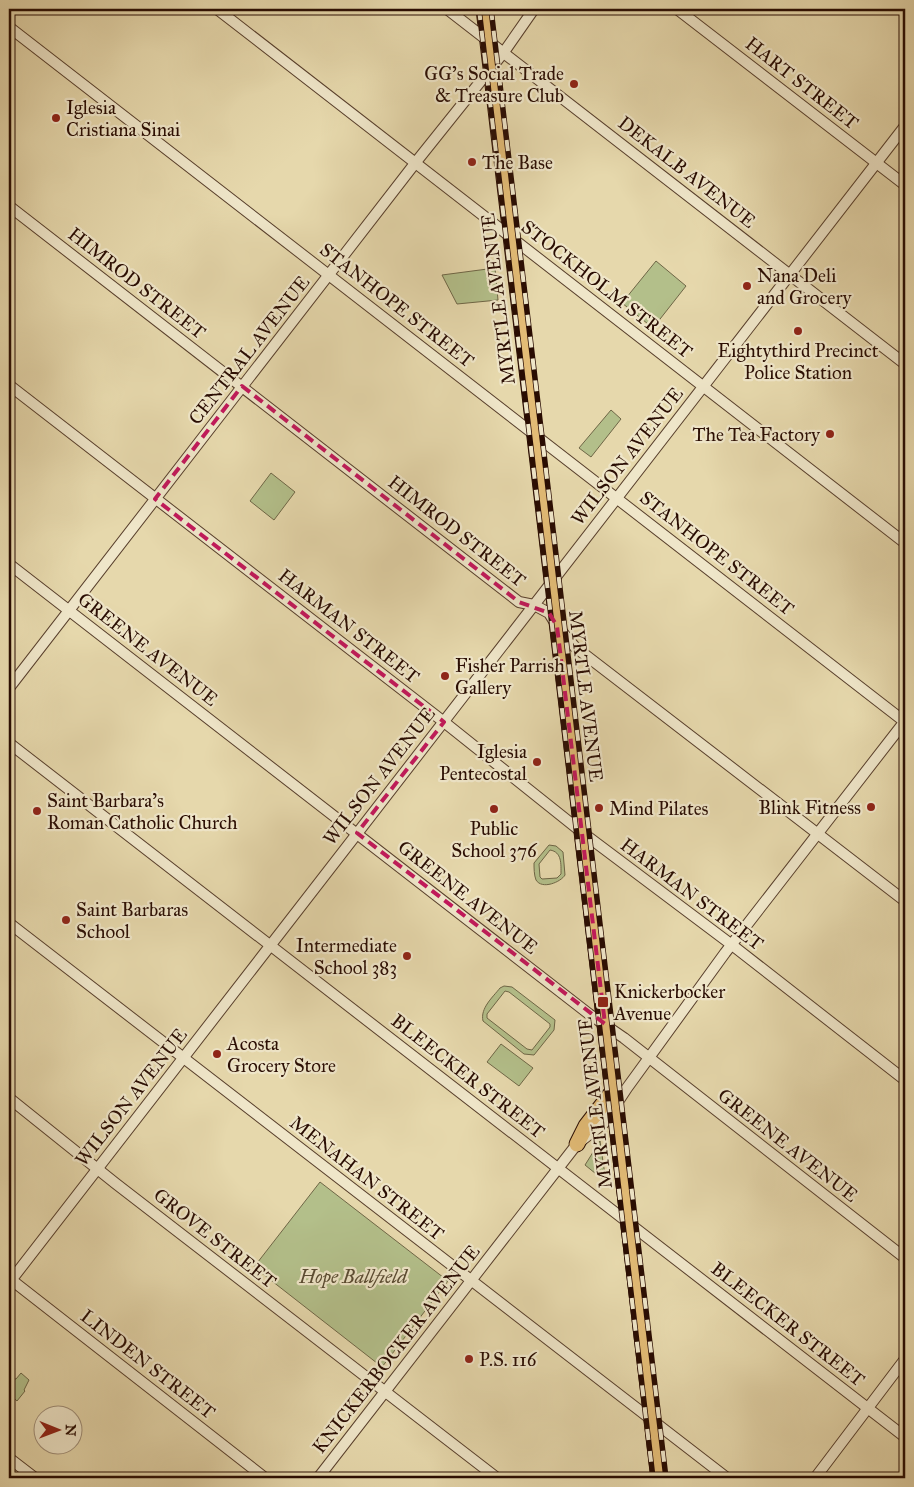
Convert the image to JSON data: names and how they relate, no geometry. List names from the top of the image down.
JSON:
{
  "streets": {
    "main road": ["MYRTLE AVENUE"],
    "street": [
      "HART STREET",
      "DEKALB AVENUE",
      "HIMROD STREET",
      "STOCKHOLM STREET",
      "STANHOPE STREET",
      "CENTRAL AVENUE",
      "WILSON AVENUE",
      "HARMAN STREET",
      "GREENE AVENUE",
      "BLEECKER STREET",
      "MENAHAN STREET",
      "GROVE STREET",
      "KNICKERBOCKER AVENUE",
      "LINDEN STREET"
    ]
  },
  "crossings": [
    ["HART STREET", "WILSON AVENUE"],
    ["DEKALB AVENUE", "MYRTLE AVENUE"],
    ["DEKALB AVENUE", "CENTRAL AVENUE"],
    ["DEKALB AVENUE", "WILSON AVENUE"],
    ["HIMROD STREET", "MYRTLE AVENUE"],
    ["HIMROD STREET", "CENTRAL AVENUE"],
    ["HIMROD STREET", "WILSON AVENUE"],
    ["HIMROD STREET", "KNICKERBOCKER AVENUE"],
    ["STOCKHOLM STREET", "MYRTLE AVENUE"],
    ["STOCKHOLM STREET", "CENTRAL AVENUE"],
    ["STOCKHOLM STREET", "WILSON AVENUE"],
    ["MYRTLE AVENUE", "STANHOPE STREET"],
    ["MYRTLE AVENUE", "CENTRAL AVENUE"],
    ["MYRTLE AVENUE", "WILSON AVENUE"],
    ["MYRTLE AVENUE", "HARMAN STREET"],
    ["MYRTLE AVENUE", "GREENE AVENUE"],
    ["MYRTLE AVENUE", "BLEECKER STREET"],
    ["MYRTLE AVENUE", "MENAHAN STREET"],
    ["MYRTLE AVENUE", "KNICKERBOCKER AVENUE"],
    ["STANHOPE STREET", "CENTRAL AVENUE"],
    ["STANHOPE STREET", "WILSON AVENUE"],
    ["STANHOPE STREET", "KNICKERBOCKER AVENUE"],
    ["CENTRAL AVENUE", "HARMAN STREET"],
    ["CENTRAL AVENUE", "GREENE AVENUE"],
    ["WILSON AVENUE", "HARMAN STREET"],
    ["WILSON AVENUE", "GREENE AVENUE"],
    ["WILSON AVENUE", "BLEECKER STREET"],
    ["WILSON AVENUE", "MENAHAN STREET"],
    ["WILSON AVENUE", "GROVE STREET"],
    ["WILSON AVENUE", "LINDEN STREET"],
    ["HARMAN STREET", "KNICKERBOCKER AVENUE"],
    ["GREENE AVENUE", "KNICKERBOCKER AVENUE"],
    ["BLEECKER STREET", "KNICKERBOCKER AVENUE"],
    ["MENAHAN STREET", "KNICKERBOCKER AVENUE"],
    ["GROVE STREET", "KNICKERBOCKER AVENUE"]
  ],
  "parks": ["Hope Ballfield"],
  "places": {
    "other": [
      "GG's Social Trade & Treasure Club",
      "Iglesia Cristiana Sinai",
      "The Base",
      "Nana Deli and Grocery",
      "Eightythird Precinct Police Station",
      "The Tea Factory",
      "Fisher Parrish Gallery",
      "Iglesia Pentecostal",
      "Blink Fitness",
      "Mind Pilates",
      "Public School 376",
      "Saint Barbara's Roman Catholic Church",
      "Saint Barbaras School",
      "Intermediate School 383",
      "Acosta Grocery Store",
      "P.S. 116"
    ],
    "transit": ["Knickerbocker Avenue"]
  },
  "north": "right"
}
